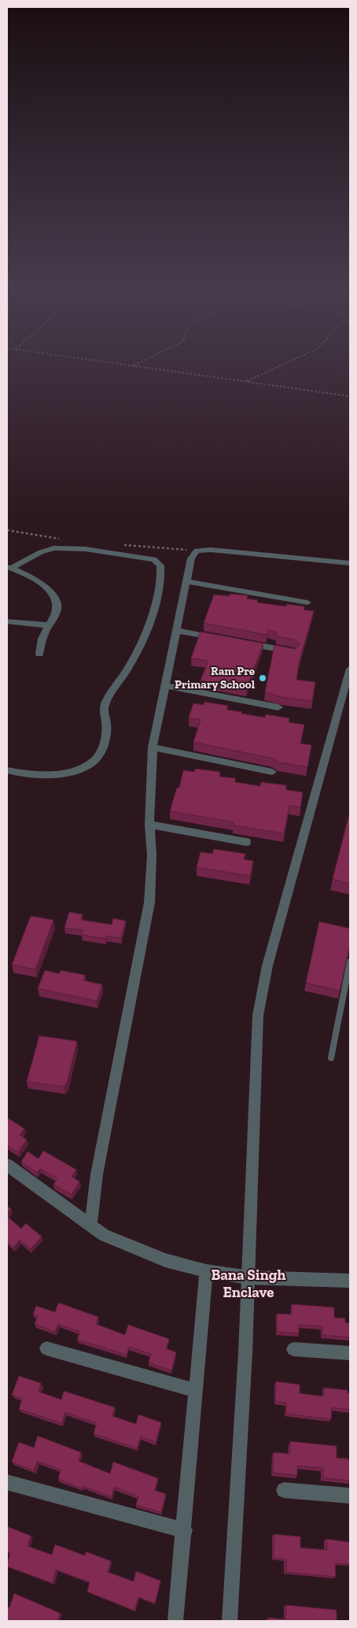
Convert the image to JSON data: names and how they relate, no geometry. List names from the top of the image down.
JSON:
{
  "districts": ["Bana Singh Enclave"],
  "places": ["Ram Pre Primary School"]
}
